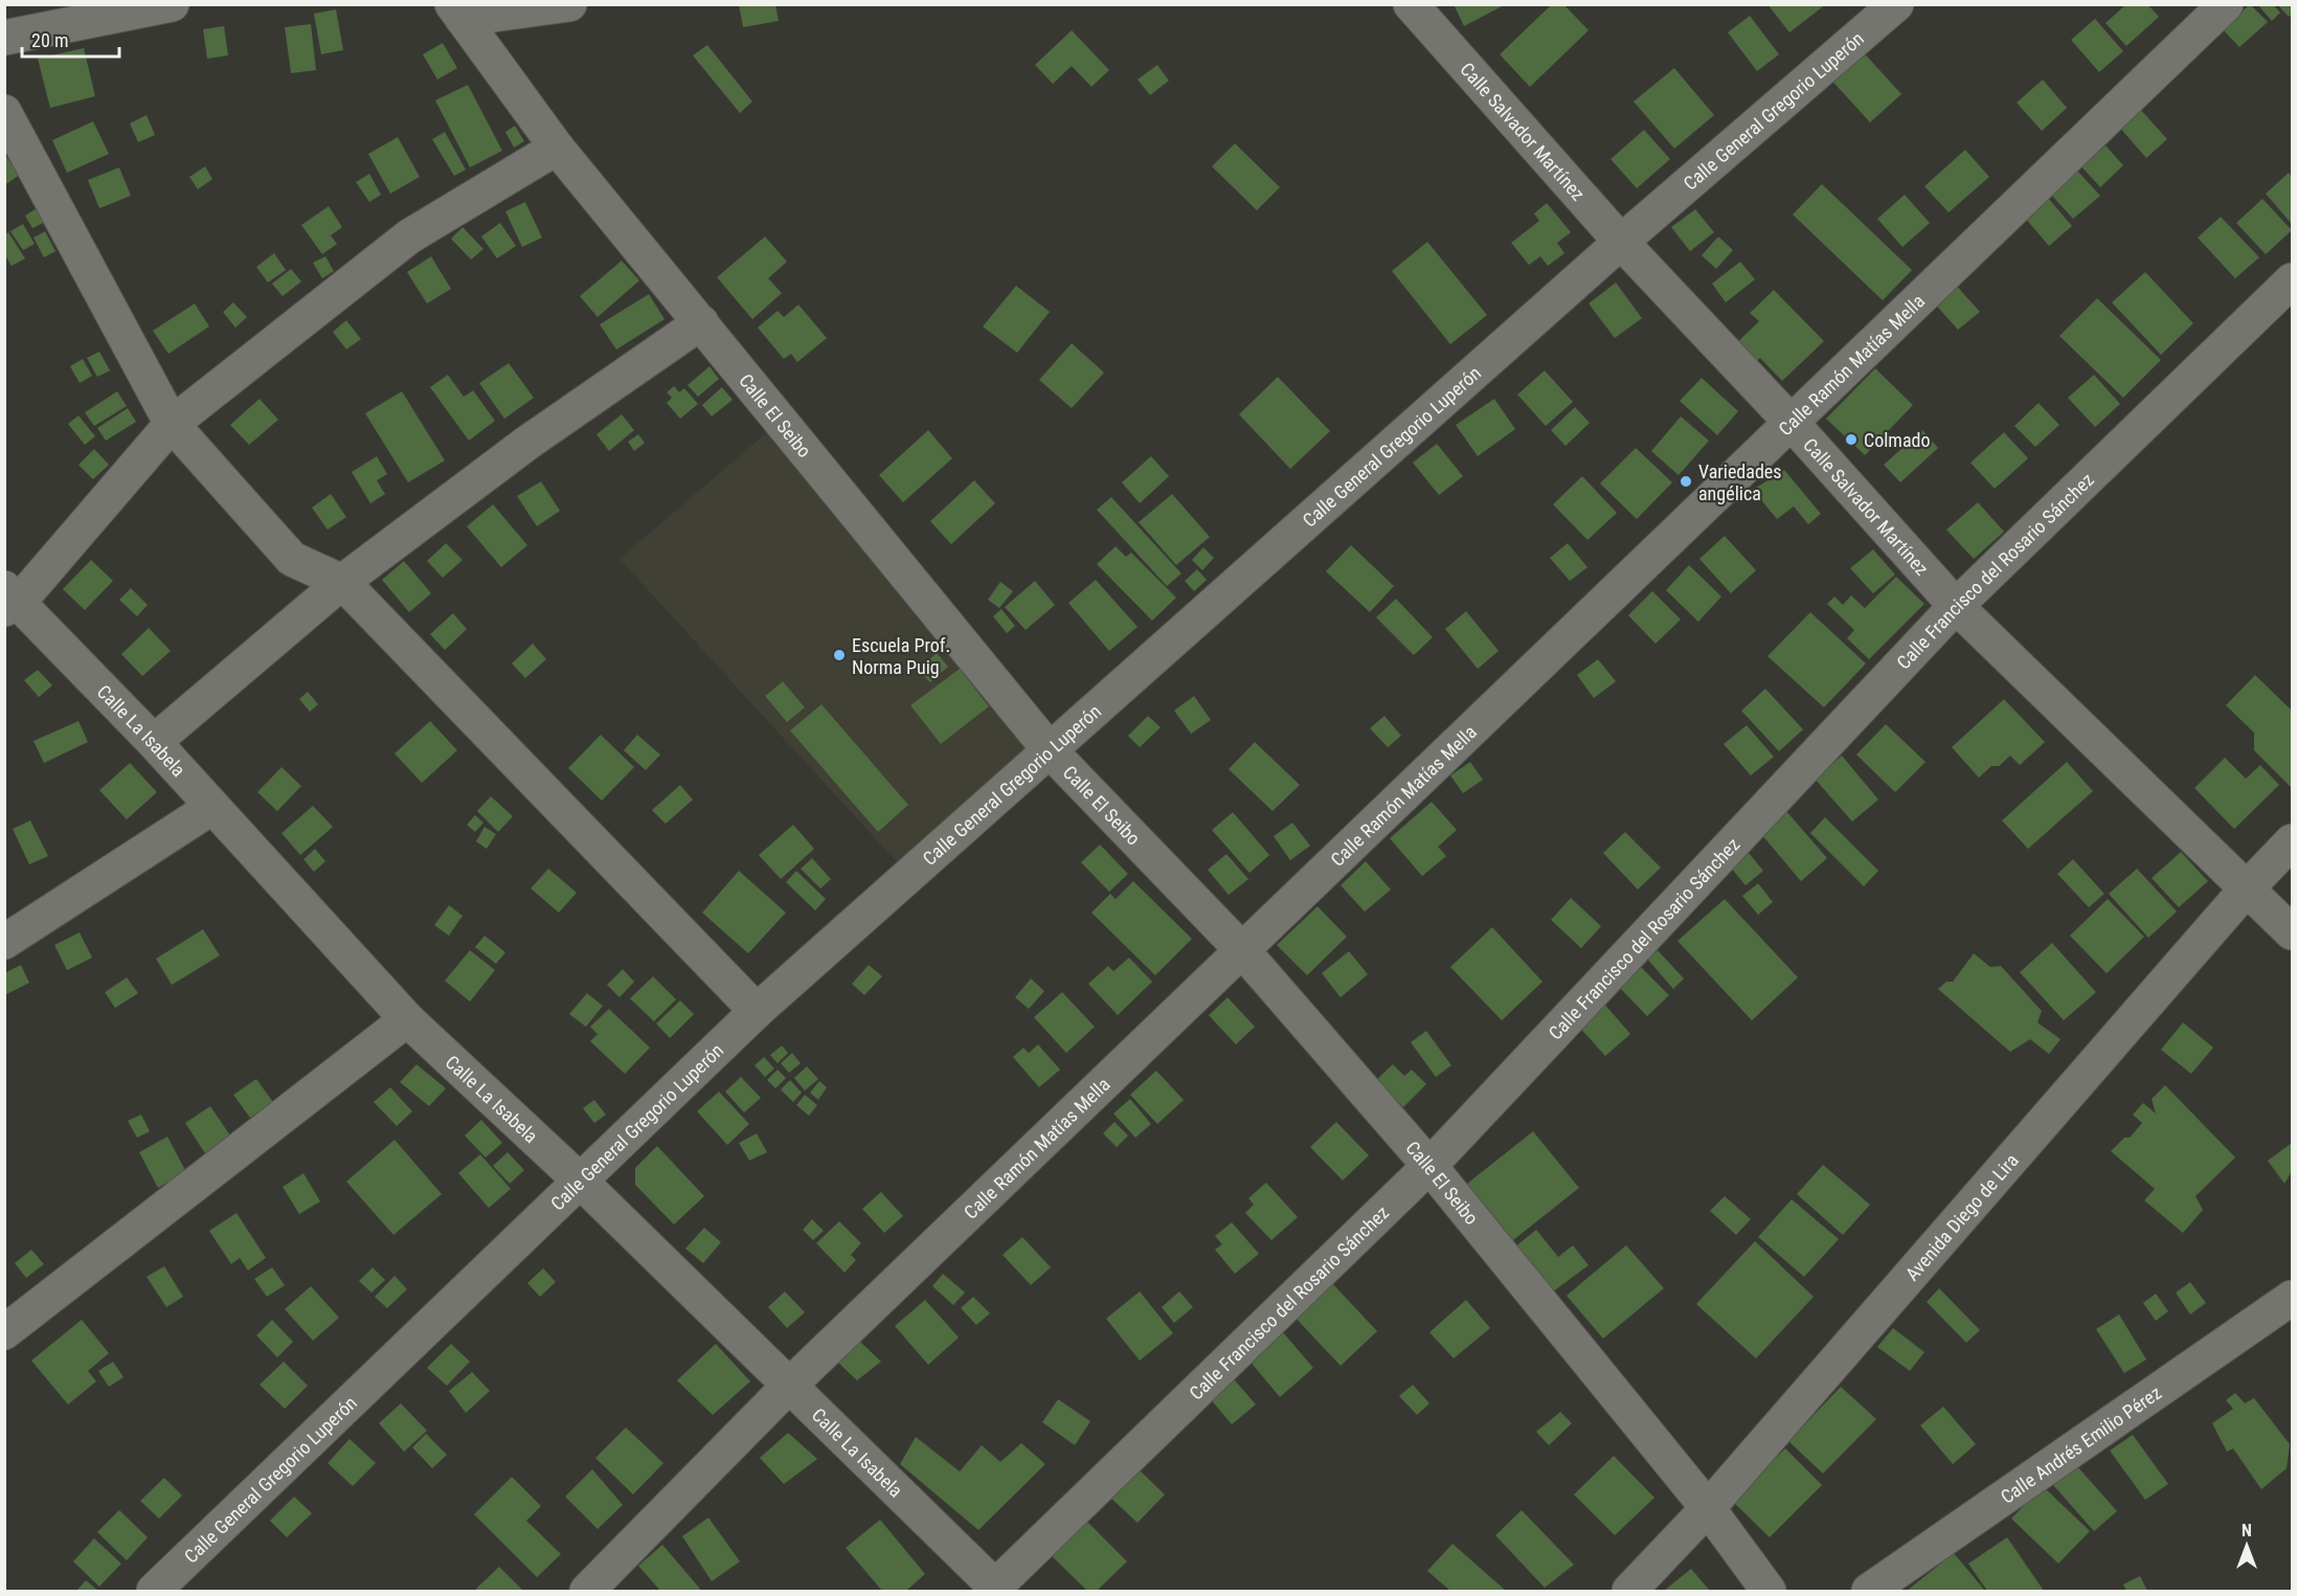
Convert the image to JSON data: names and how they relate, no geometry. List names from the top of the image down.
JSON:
{
  "streets": {
    "street": [
      "Calle General Gregorio Luperón",
      "Calle Salvador Martínez",
      "Calle Ramón Matías Mella",
      "Calle El Seibo",
      "Calle Francisco del Rosario Sánchez",
      "Calle La Isabela",
      "Avenida Diego de Lira",
      "Calle Andrés Emilio Pérez"
    ]
  },
  "crossings": [
    ["Calle General Gregorio Luperón", "Calle Salvador Martínez"],
    ["Calle General Gregorio Luperón", "Calle El Seibo"],
    ["Calle General Gregorio Luperón", "Calle La Isabela"],
    ["Calle Salvador Martínez", "Calle Ramón Matías Mella"],
    ["Calle Salvador Martínez", "Calle Francisco del Rosario Sánchez"],
    ["Calle Salvador Martínez", "Avenida Diego de Lira"],
    ["Calle Ramón Matías Mella", "Calle El Seibo"],
    ["Calle Ramón Matías Mella", "Calle La Isabela"],
    ["Calle El Seibo", "Calle Francisco del Rosario Sánchez"],
    ["Calle El Seibo", "Avenida Diego de Lira"],
    ["Calle Francisco del Rosario Sánchez", "Calle La Isabela"]
  ],
  "places": ["Colmado", "Variedades angélica", "Escuela Prof. Norma Puig"],
  "scale_bar": "20 m",
  "north": "top"
}
